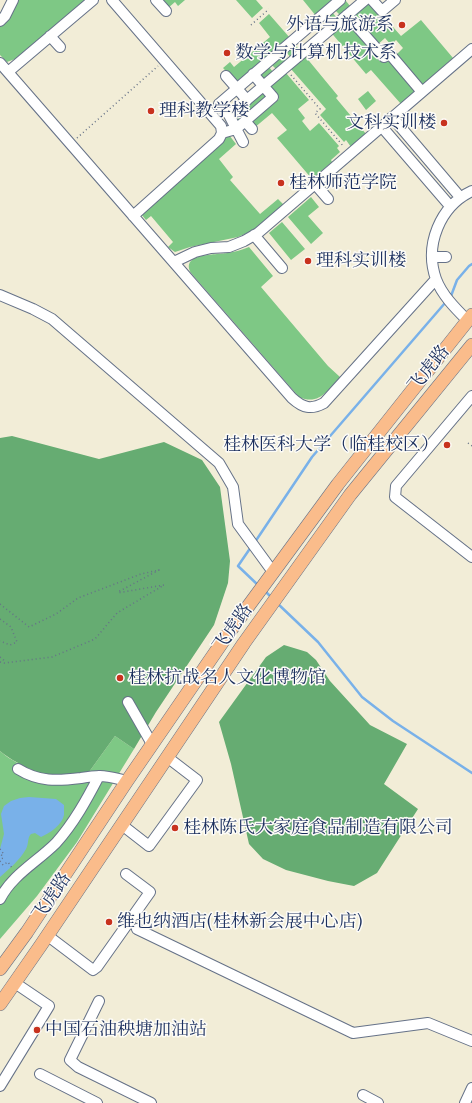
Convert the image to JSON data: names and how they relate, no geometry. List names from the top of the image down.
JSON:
{
  "streets": {
    "main road": ["飞虎路"]
  },
  "places": [
    "外语与旅游系",
    "数学与计算机技术系",
    "理科教学楼",
    "文科实训楼",
    "桂林师范学院",
    "理科实训楼",
    "桂林医科大学（临桂校区）",
    "桂林抗战名人文化博物馆",
    "桂林陈氏大家庭食品制造有限公司",
    "维也纳酒店(桂林新会展中心店)",
    "中国石油秧塘加油站"
  ]
}
